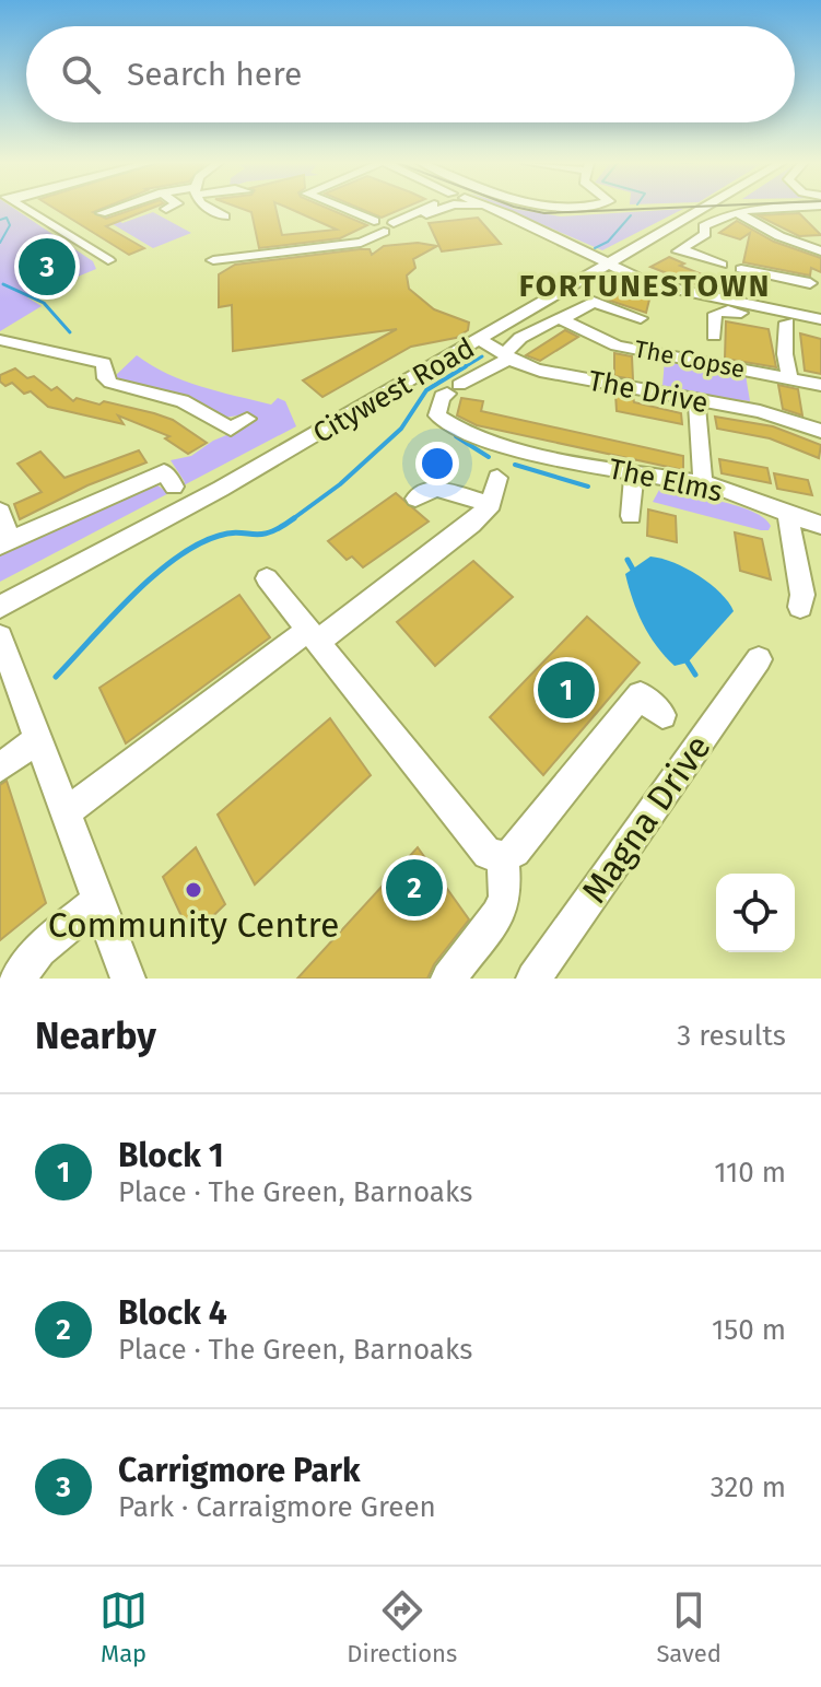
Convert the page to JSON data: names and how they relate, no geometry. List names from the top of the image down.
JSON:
{
  "streets": {
    "street": [
      "The Copse",
      "Citywest Road",
      "The Drive",
      "The Elms",
      "Magna Drive"
    ]
  },
  "crossings": [
    ["The Copse", "The Drive"],
    ["The Copse", "The Elms"],
    ["Citywest Road", "The Drive"],
    ["The Drive", "The Elms"]
  ],
  "districts": ["FORTUNESTOWN"],
  "places": ["Community Centre"],
  "page": {
    "search": "Search here",
    "pins": ["3", "1", "2"],
    "heading": ["Nearby", "3 results"],
    "list": [
      {
        "mark": "1",
        "name": "Block 1",
        "note": "Place · The Green, Barnoaks",
        "value": "110 m"
      },
      {
        "mark": "2",
        "name": "Block 4",
        "note": "Place · The Green, Barnoaks",
        "value": "150 m"
      },
      {
        "mark": "3",
        "name": "Carrigmore Park",
        "note": "Park · Carraigmore Green",
        "value": "320 m"
      }
    ],
    "nav": ["Map", "Directions", "Saved"]
  }
}
